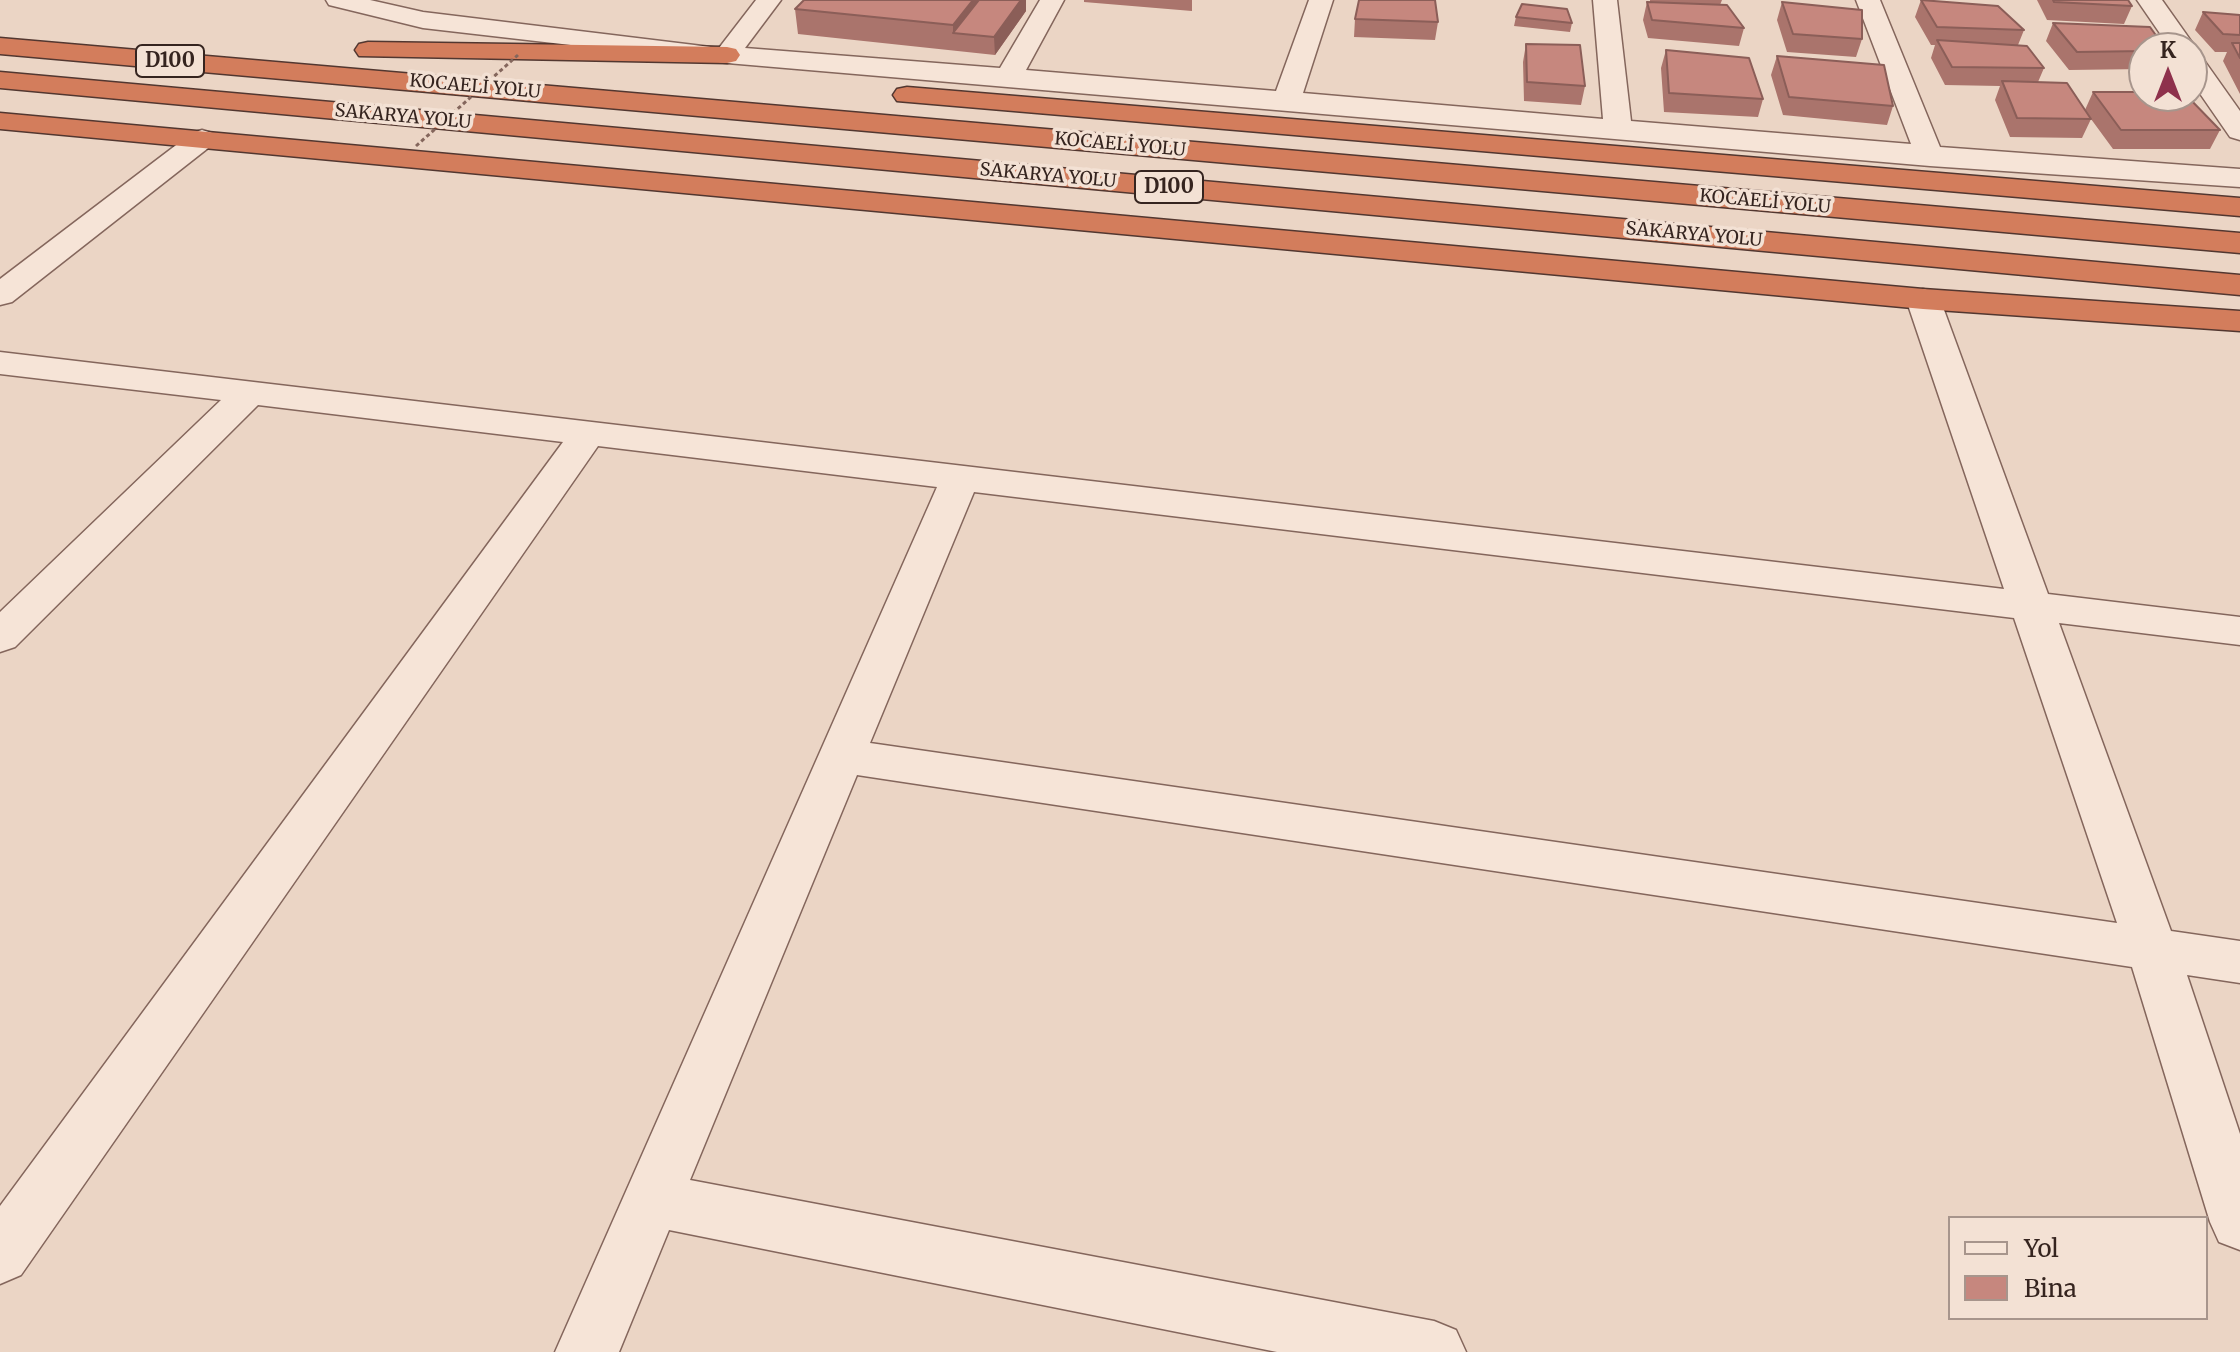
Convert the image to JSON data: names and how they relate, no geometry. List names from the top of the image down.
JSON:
{
  "streets": {
    "highway": ["D100", "KOCAELİ YOLU", "SAKARYA YOLU"]
  },
  "legend": ["Yol", "Bina"],
  "north": "top"
}
